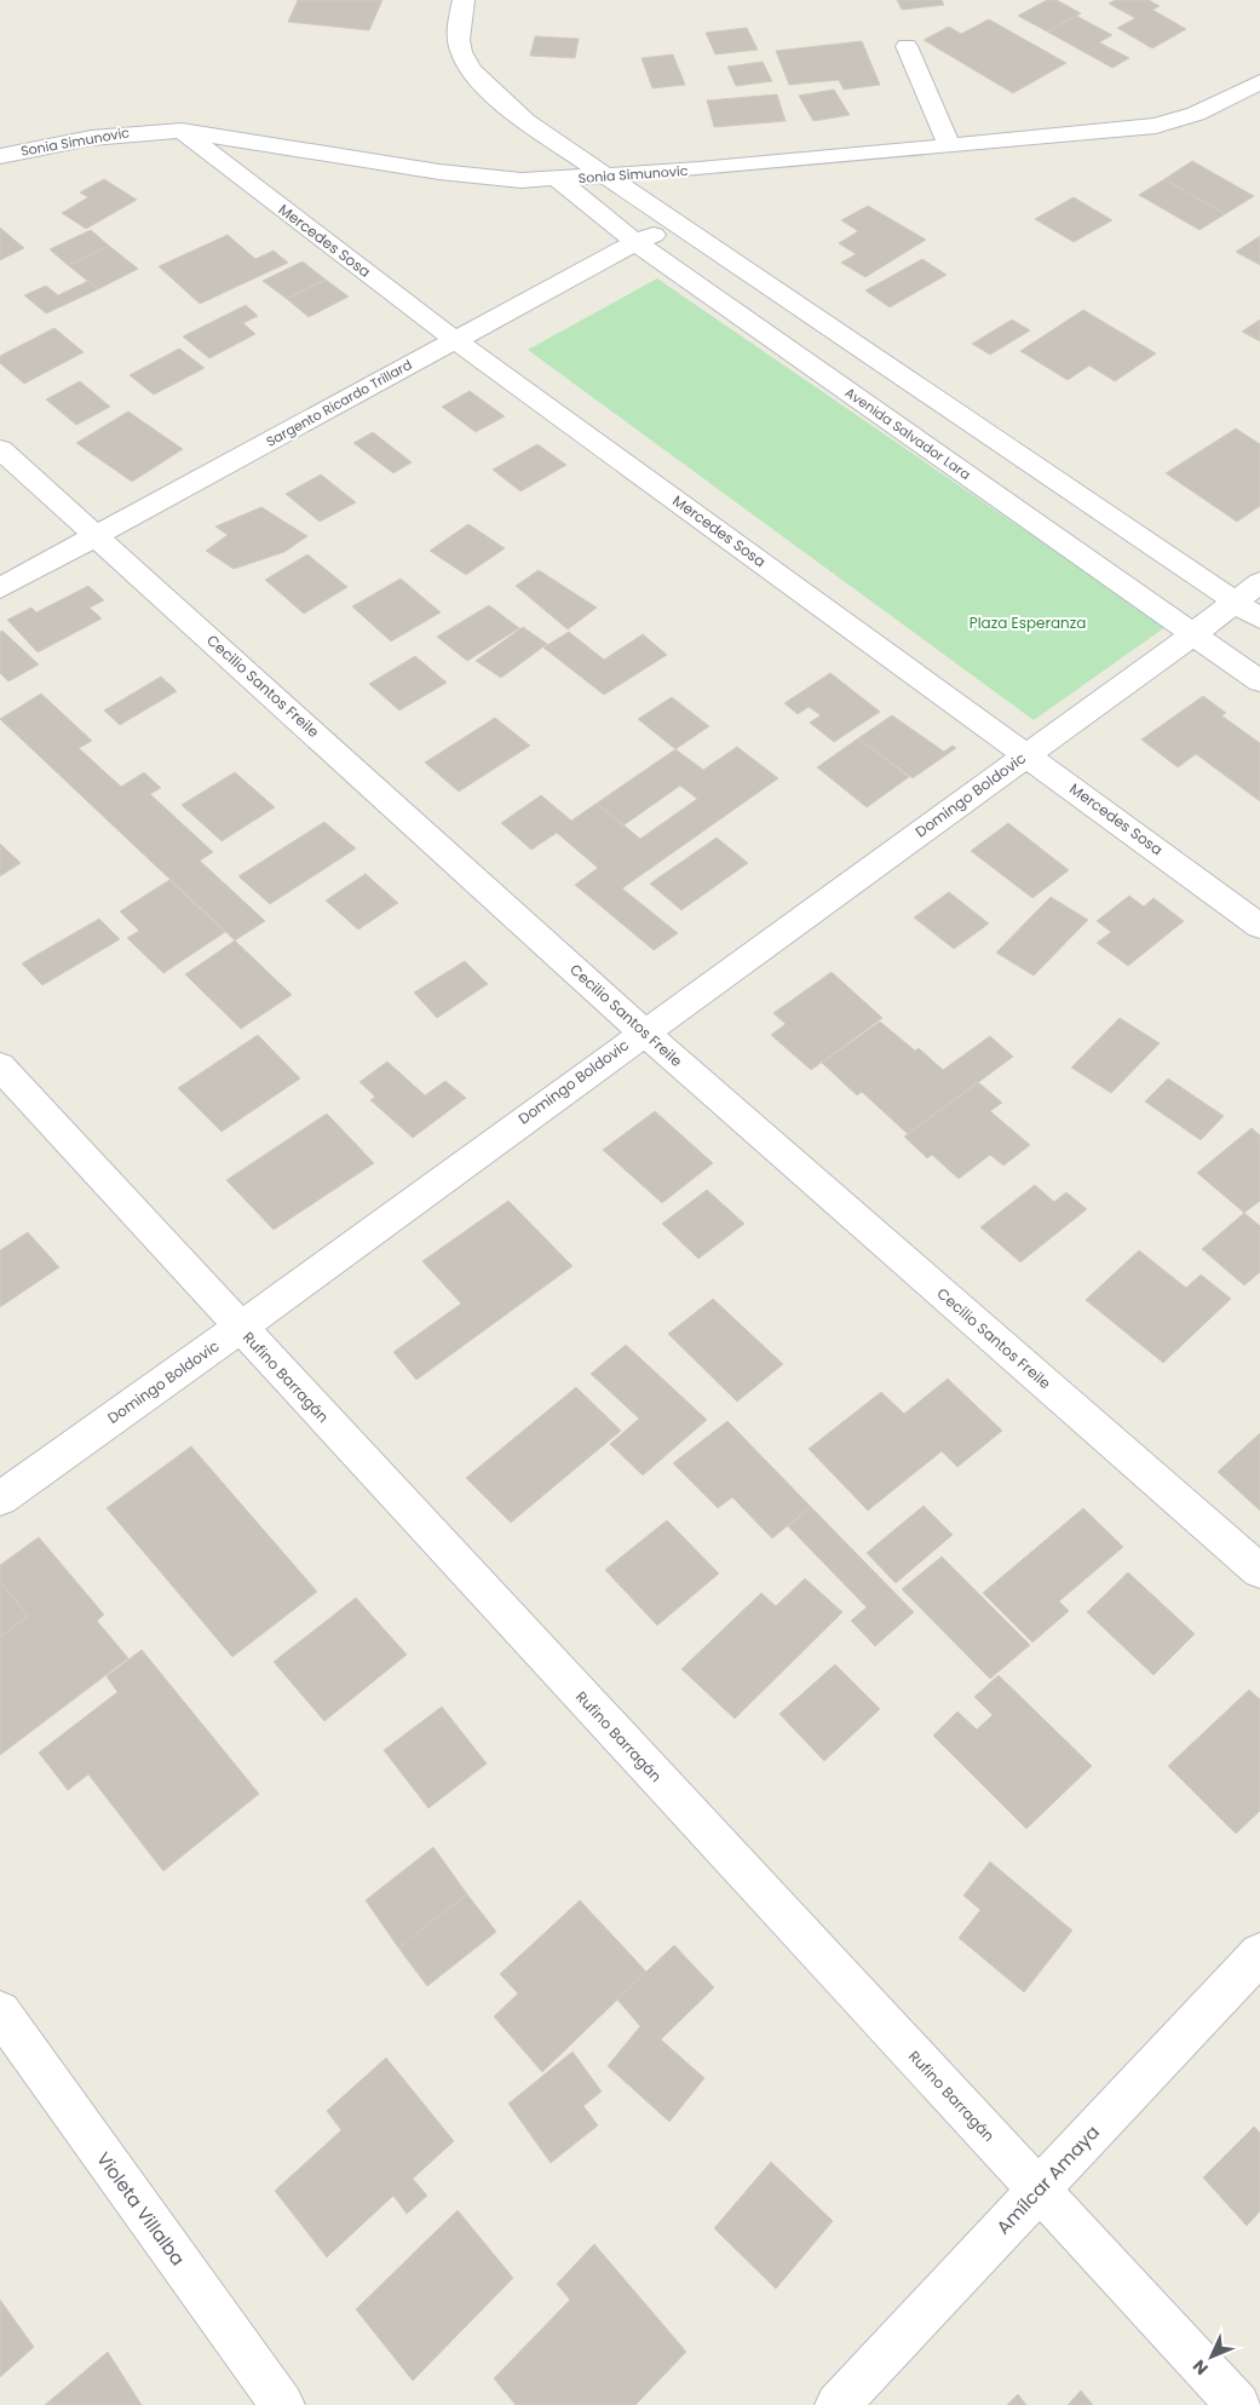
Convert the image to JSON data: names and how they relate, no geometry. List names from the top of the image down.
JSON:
{
  "streets": {
    "street": [
      "Sonia Simunovic",
      "Mercedes Sosa",
      "Sargento Ricardo Trillard",
      "Avenida Salvador Lara",
      "Cecilio Santos Freile",
      "Domingo Boldovic",
      "Rufino Barragán",
      "Amílcar Amaya",
      "Violeta Villalba"
    ]
  },
  "crossings": [
    ["Sonia Simunovic", "Mercedes Sosa"],
    ["Sonia Simunovic", "Avenida Salvador Lara"],
    ["Mercedes Sosa", "Sargento Ricardo Trillard"],
    ["Mercedes Sosa", "Domingo Boldovic"],
    ["Sargento Ricardo Trillard", "Avenida Salvador Lara"],
    ["Sargento Ricardo Trillard", "Cecilio Santos Freile"],
    ["Avenida Salvador Lara", "Domingo Boldovic"],
    ["Cecilio Santos Freile", "Domingo Boldovic"],
    ["Domingo Boldovic", "Rufino Barragán"],
    ["Rufino Barragán", "Amílcar Amaya"]
  ],
  "parks": ["Plaza Esperanza"],
  "north": "bottom left"
}
